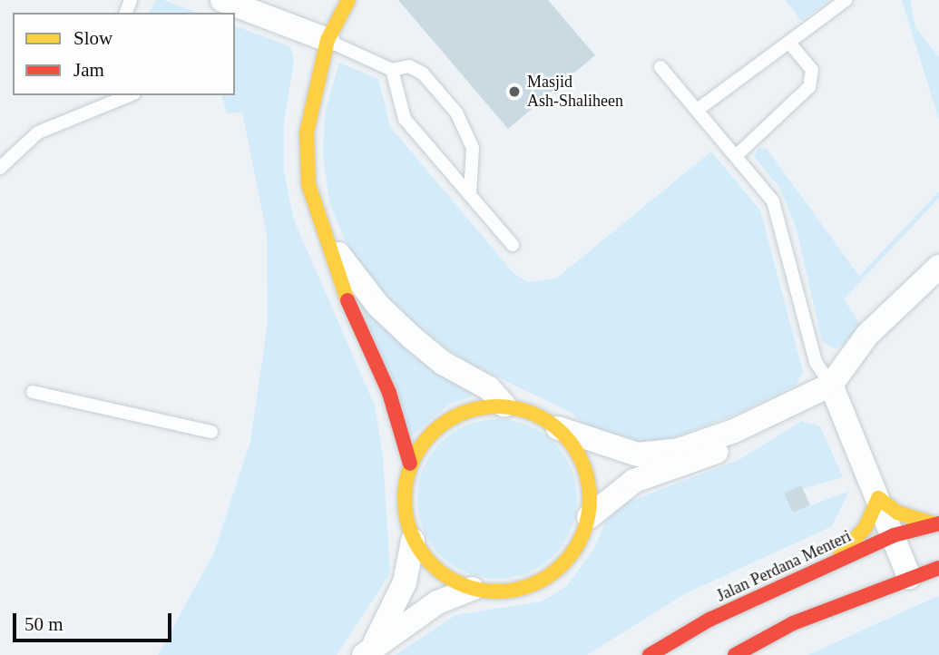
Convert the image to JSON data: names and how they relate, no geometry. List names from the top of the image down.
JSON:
{
  "streets": {
    "street": ["Jalan Perdana Menteri"]
  },
  "places": ["Masjid Ash-Shaliheen"],
  "legend": ["Slow", "Jam"],
  "scale_bar": "50 m"
}
